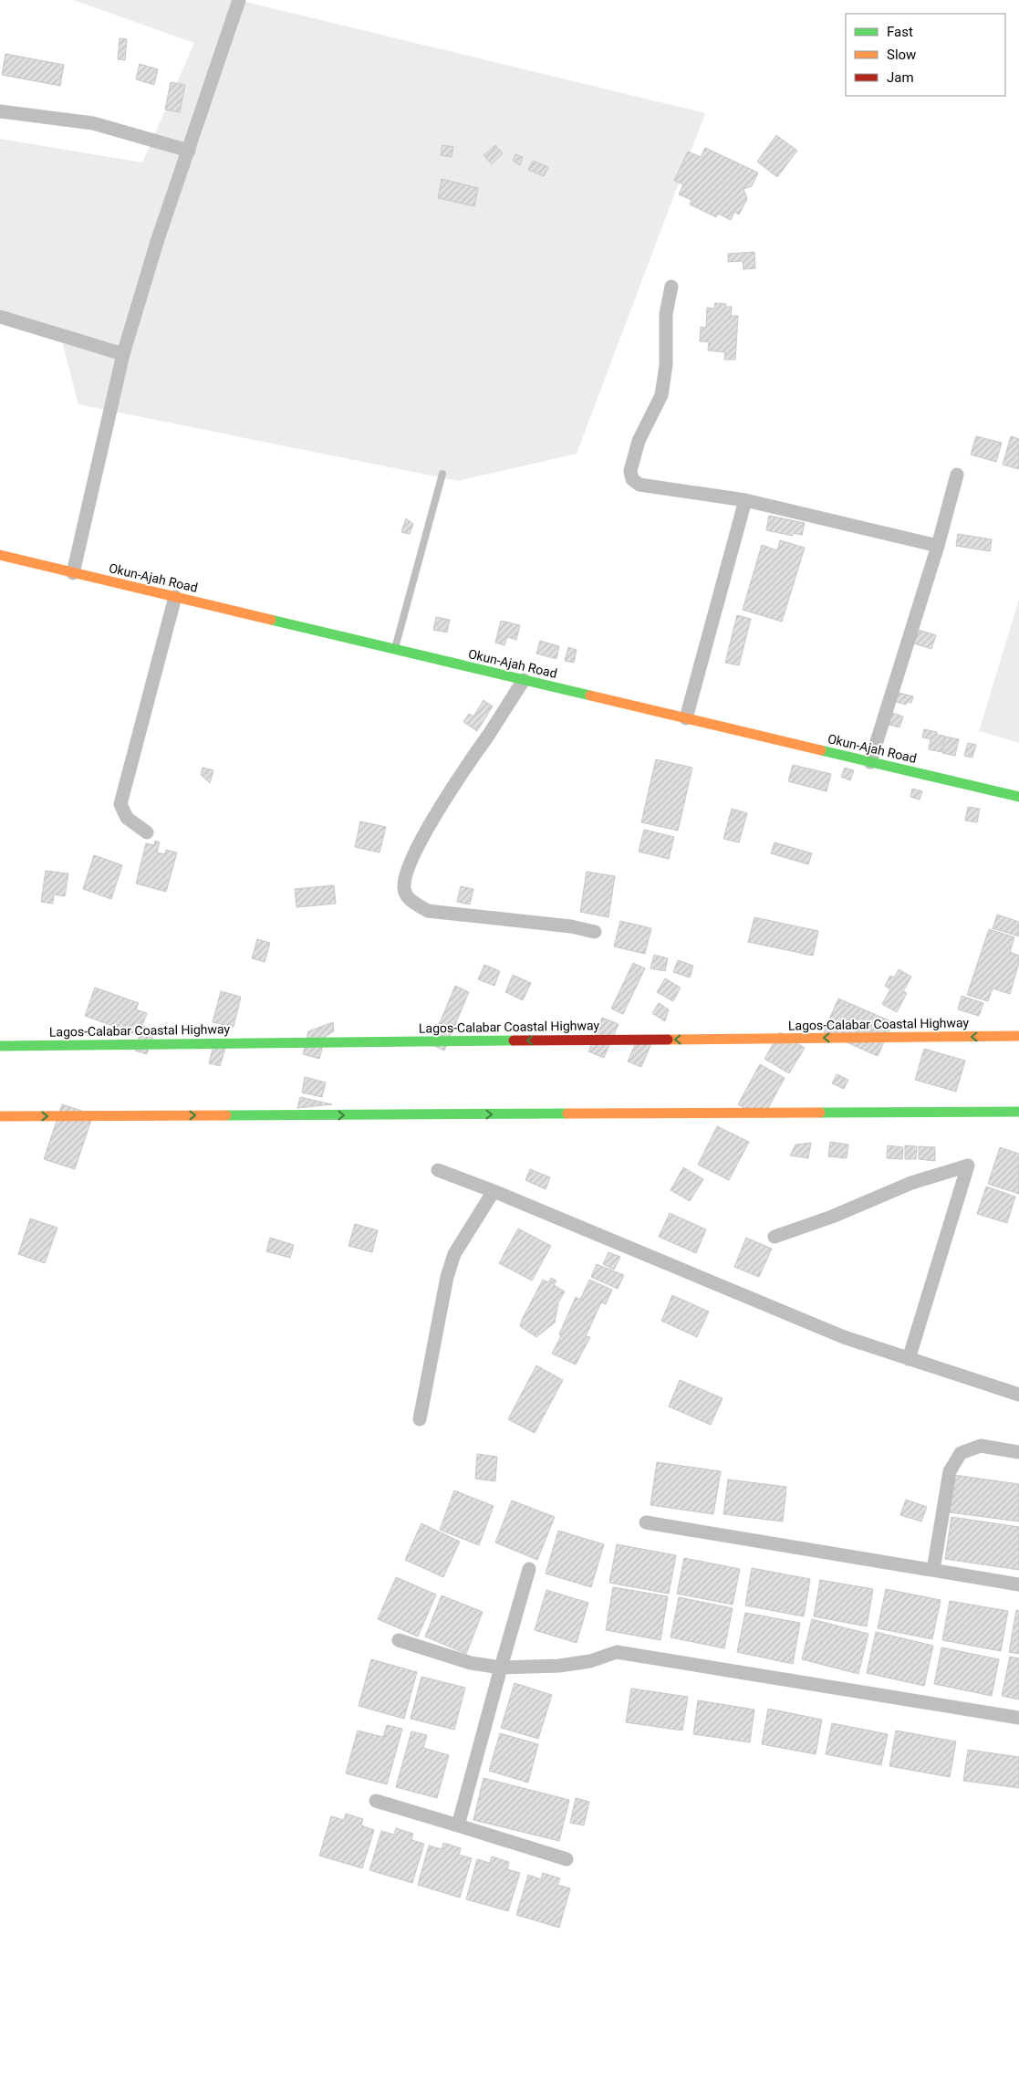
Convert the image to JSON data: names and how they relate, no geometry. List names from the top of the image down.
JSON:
{
  "streets": {
    "main road": ["Okun-Ajah Road", "Lagos-Calabar Coastal Highway"]
  },
  "legend": ["Fast", "Slow", "Jam"]
}
